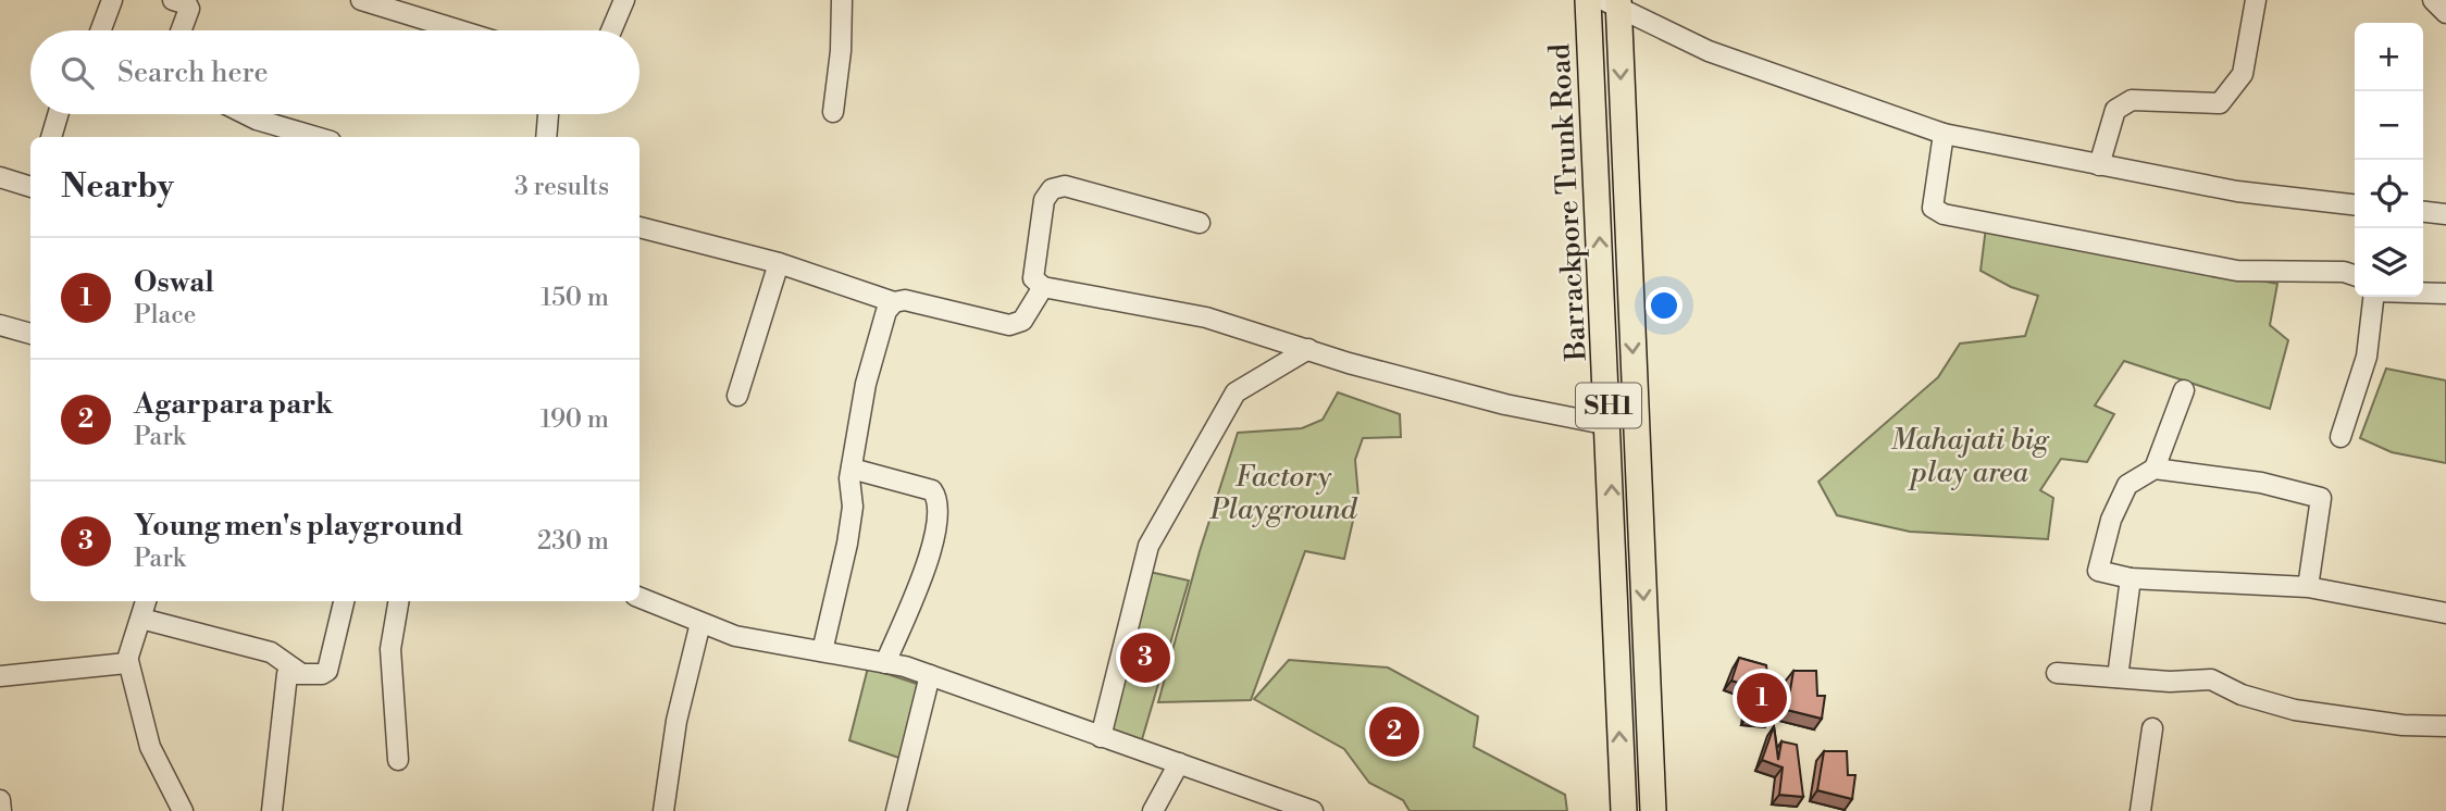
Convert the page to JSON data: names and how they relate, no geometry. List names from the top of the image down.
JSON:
{
  "streets": {
    "main road": ["Barrackpore Trunk Road", "SH1"]
  },
  "parks": ["Mahajati big play area", "Factory Playground"],
  "page": {
    "map_buttons": ["+", "−"],
    "search": "Search here",
    "heading": ["Nearby", "3 results"],
    "list": [
      {
        "mark": "1",
        "name": "Oswal",
        "note": "Place",
        "value": "150 m"
      },
      {
        "mark": "2",
        "name": "Agarpara park",
        "note": "Park",
        "value": "190 m"
      },
      {
        "mark": "3",
        "name": "Young men's playground",
        "note": "Park",
        "value": "230 m"
      }
    ],
    "pins": ["3", "1", "2"]
  }
}
